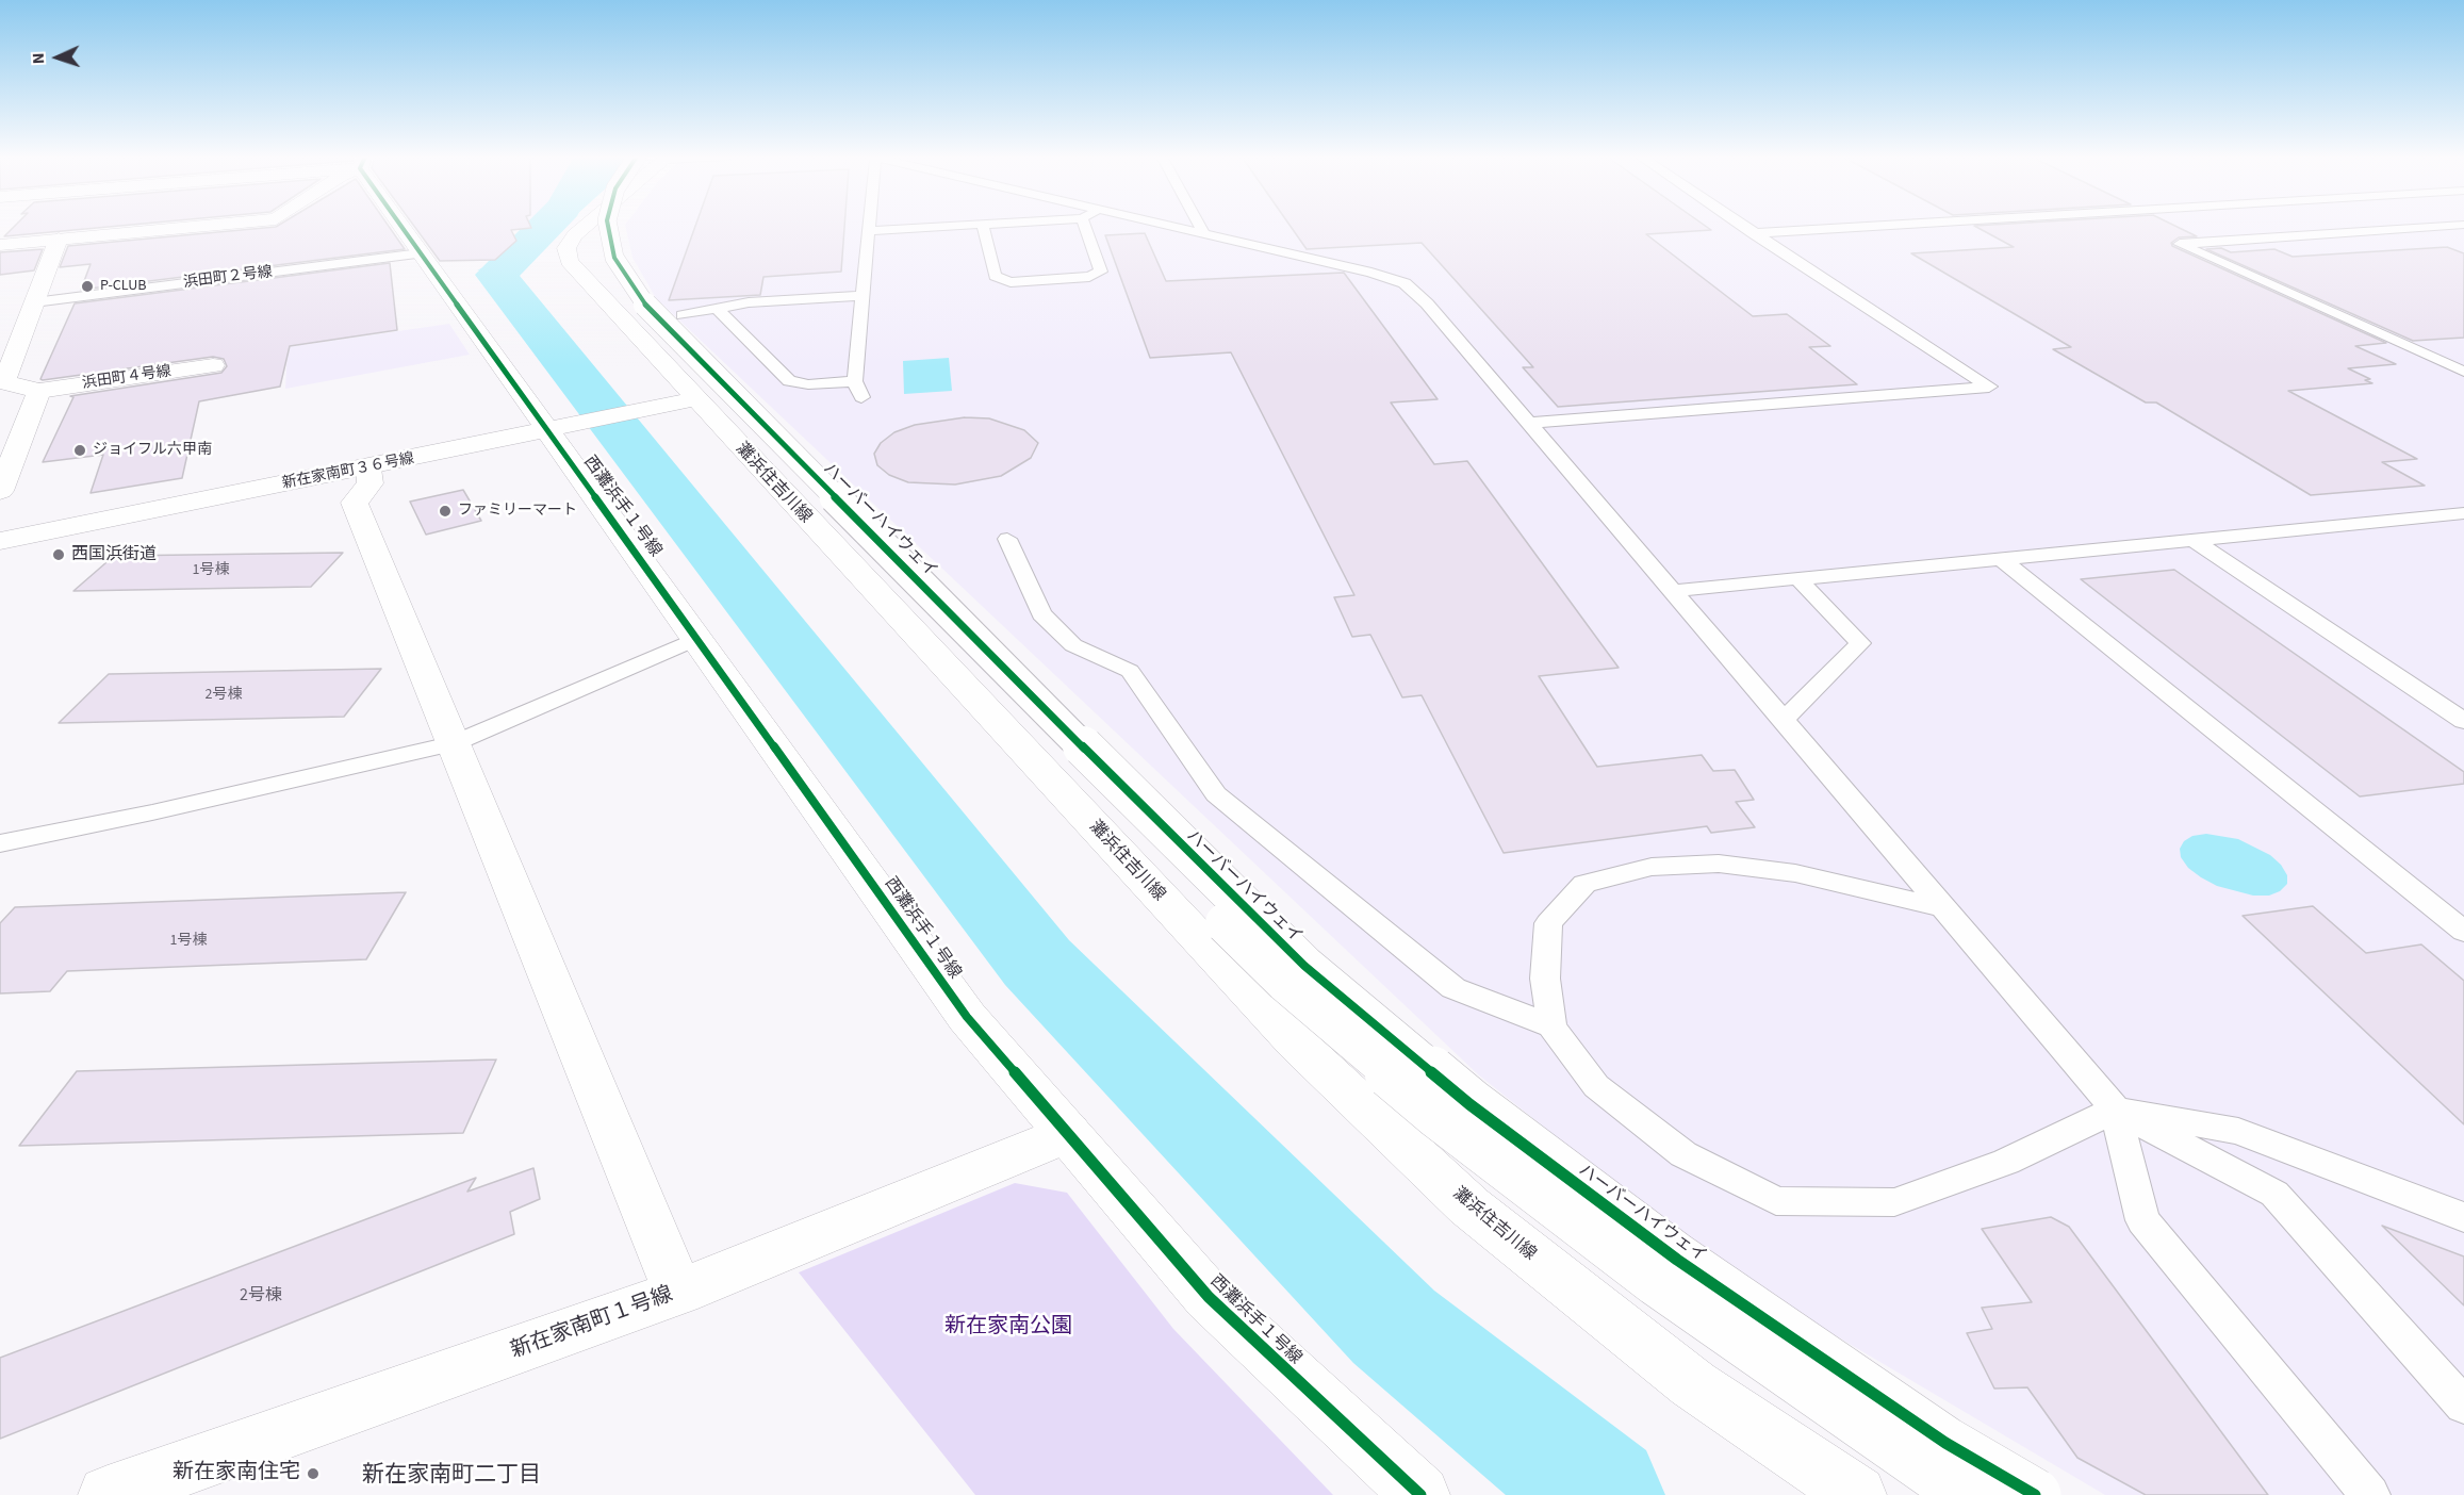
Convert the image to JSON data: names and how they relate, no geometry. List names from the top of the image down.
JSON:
{
  "streets": {
    "street": [
      "浜田町４号線",
      "新在家南町３６号線",
      "灘浜住吉川線",
      "西灘浜手１号線",
      "ハーバーハイウェイ",
      "新在家南町１号線"
    ],
    "lane": ["浜田町２号線"]
  },
  "crossings": [
    ["浜田町２号線", "西灘浜手１号線"],
    ["新在家南町３６号線", "灘浜住吉川線"],
    ["新在家南町３６号線", "西灘浜手１号線"],
    ["西灘浜手１号線", "新在家南町１号線"]
  ],
  "districts": ["新在家南町二丁目"],
  "parks": ["新在家南公園"],
  "places": [
    "P-CLUB",
    "ジョイフル六甲南",
    "ファミリーマート",
    "西国浜街道",
    "新在家南住宅"
  ],
  "house_numbers": [
    "1号棟",
    "2号棟",
    "1号棟",
    "2号棟"
  ],
  "north": "left"
}
